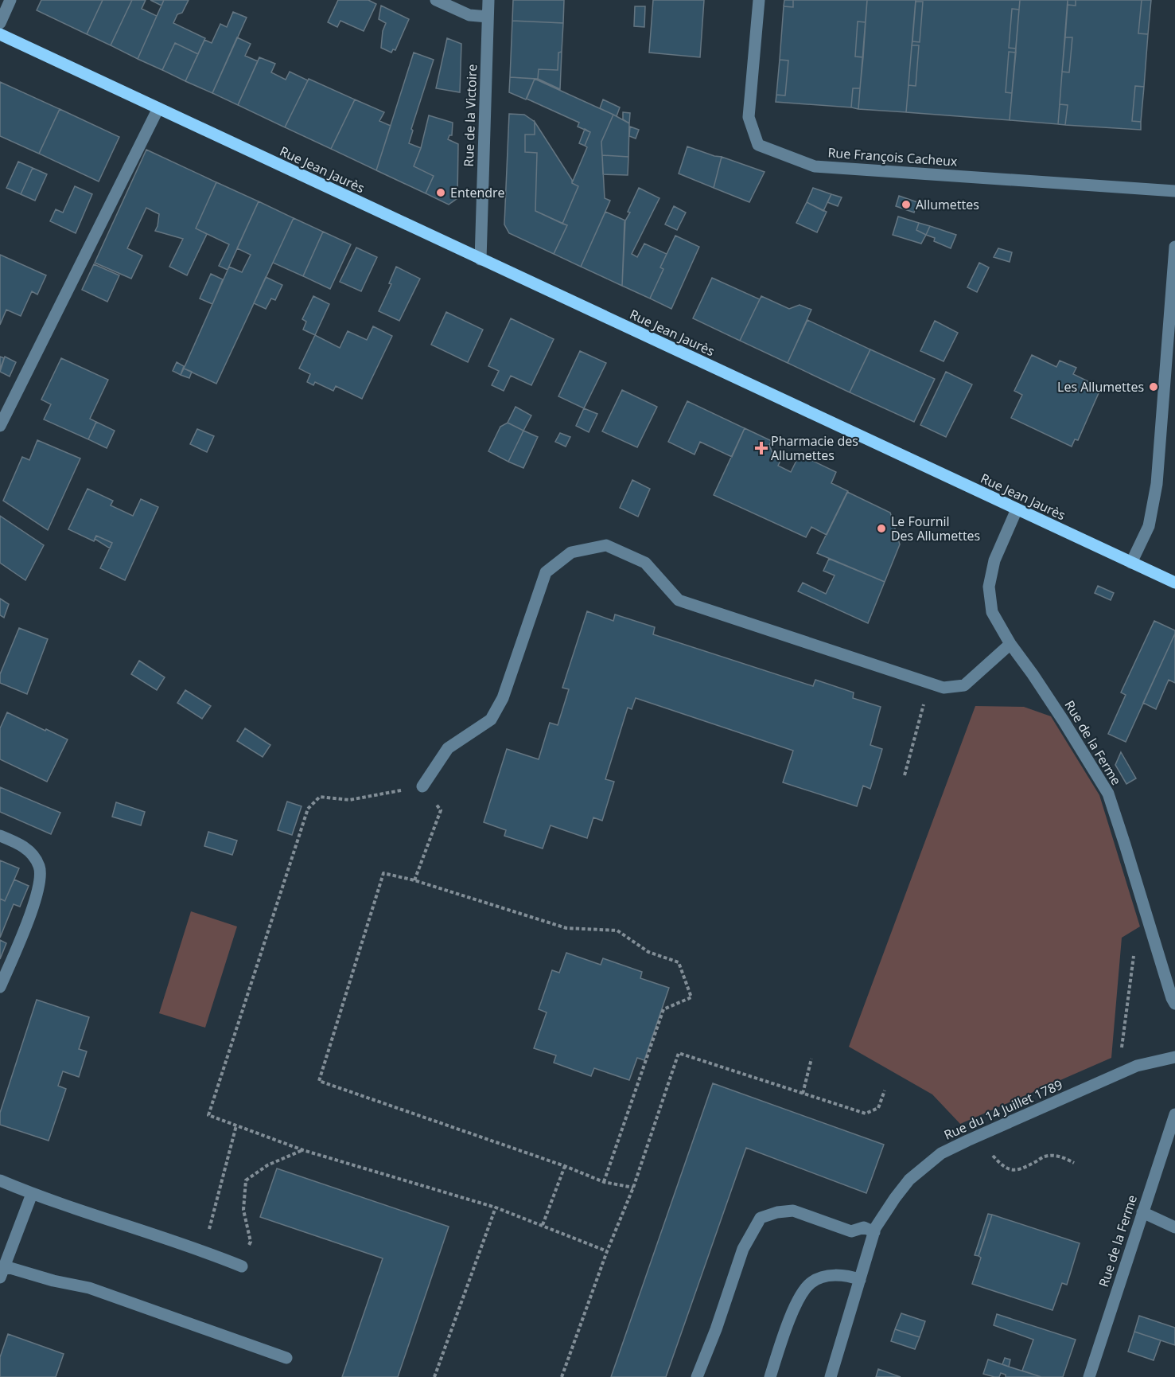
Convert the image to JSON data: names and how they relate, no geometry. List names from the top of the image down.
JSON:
{
  "streets": {
    "main road": ["Rue Jean Jaurès"],
    "street": [
      "Rue de la Victoire",
      "Rue François Cacheux",
      "Rue de la Ferme",
      "Rue du 14 Juillet 1789"
    ]
  },
  "crossings": [
    ["Rue de la Victoire", "Rue Jean Jaurès"],
    ["Rue Jean Jaurès", "Rue de la Ferme"]
  ],
  "places": {
    "other": [
      "Entendre",
      "Allumettes",
      "Les Allumettes",
      "Le Fournil Des Allumettes"
    ],
    "health": ["Pharmacie des Allumettes"]
  }
}
